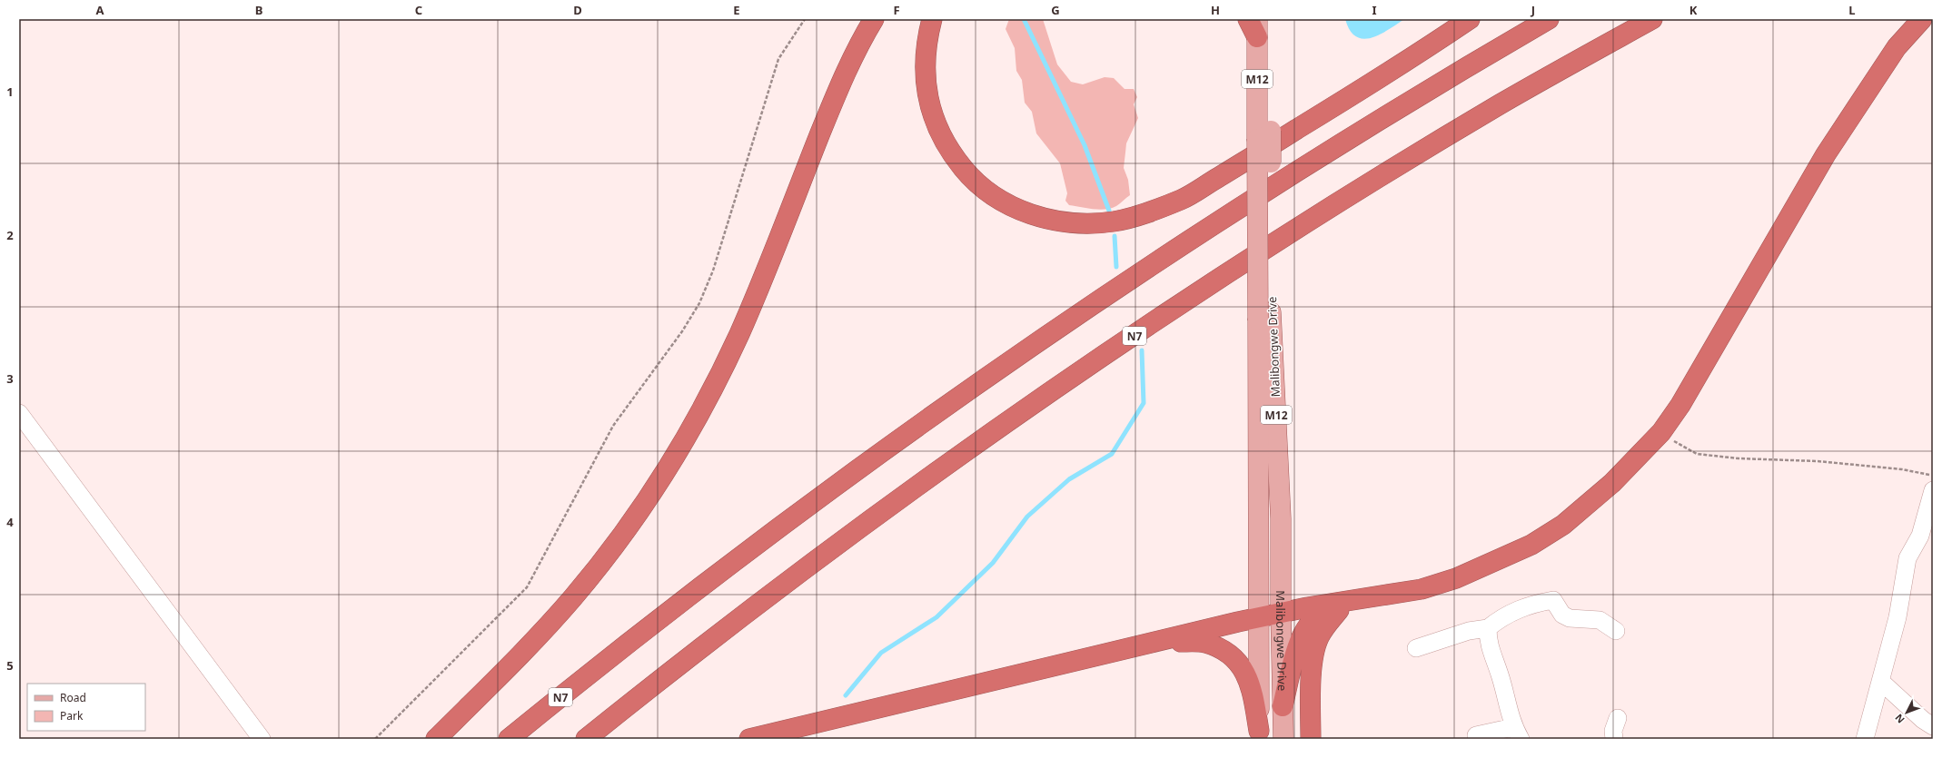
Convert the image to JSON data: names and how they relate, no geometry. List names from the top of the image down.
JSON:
{
  "streets": {
    "highway": ["N7"],
    "main road": ["M12", "Malibongwe Drive"]
  },
  "legend": ["Road", "Park"],
  "north": "bottom left",
  "grid": {
    "columns": [
      "A",
      "B",
      "C",
      "D",
      "E",
      "F",
      "G",
      "H",
      "I",
      "J",
      "K",
      "L"
    ],
    "rows": [
      "1",
      "2",
      "3",
      "4",
      "5"
    ]
  }
}
